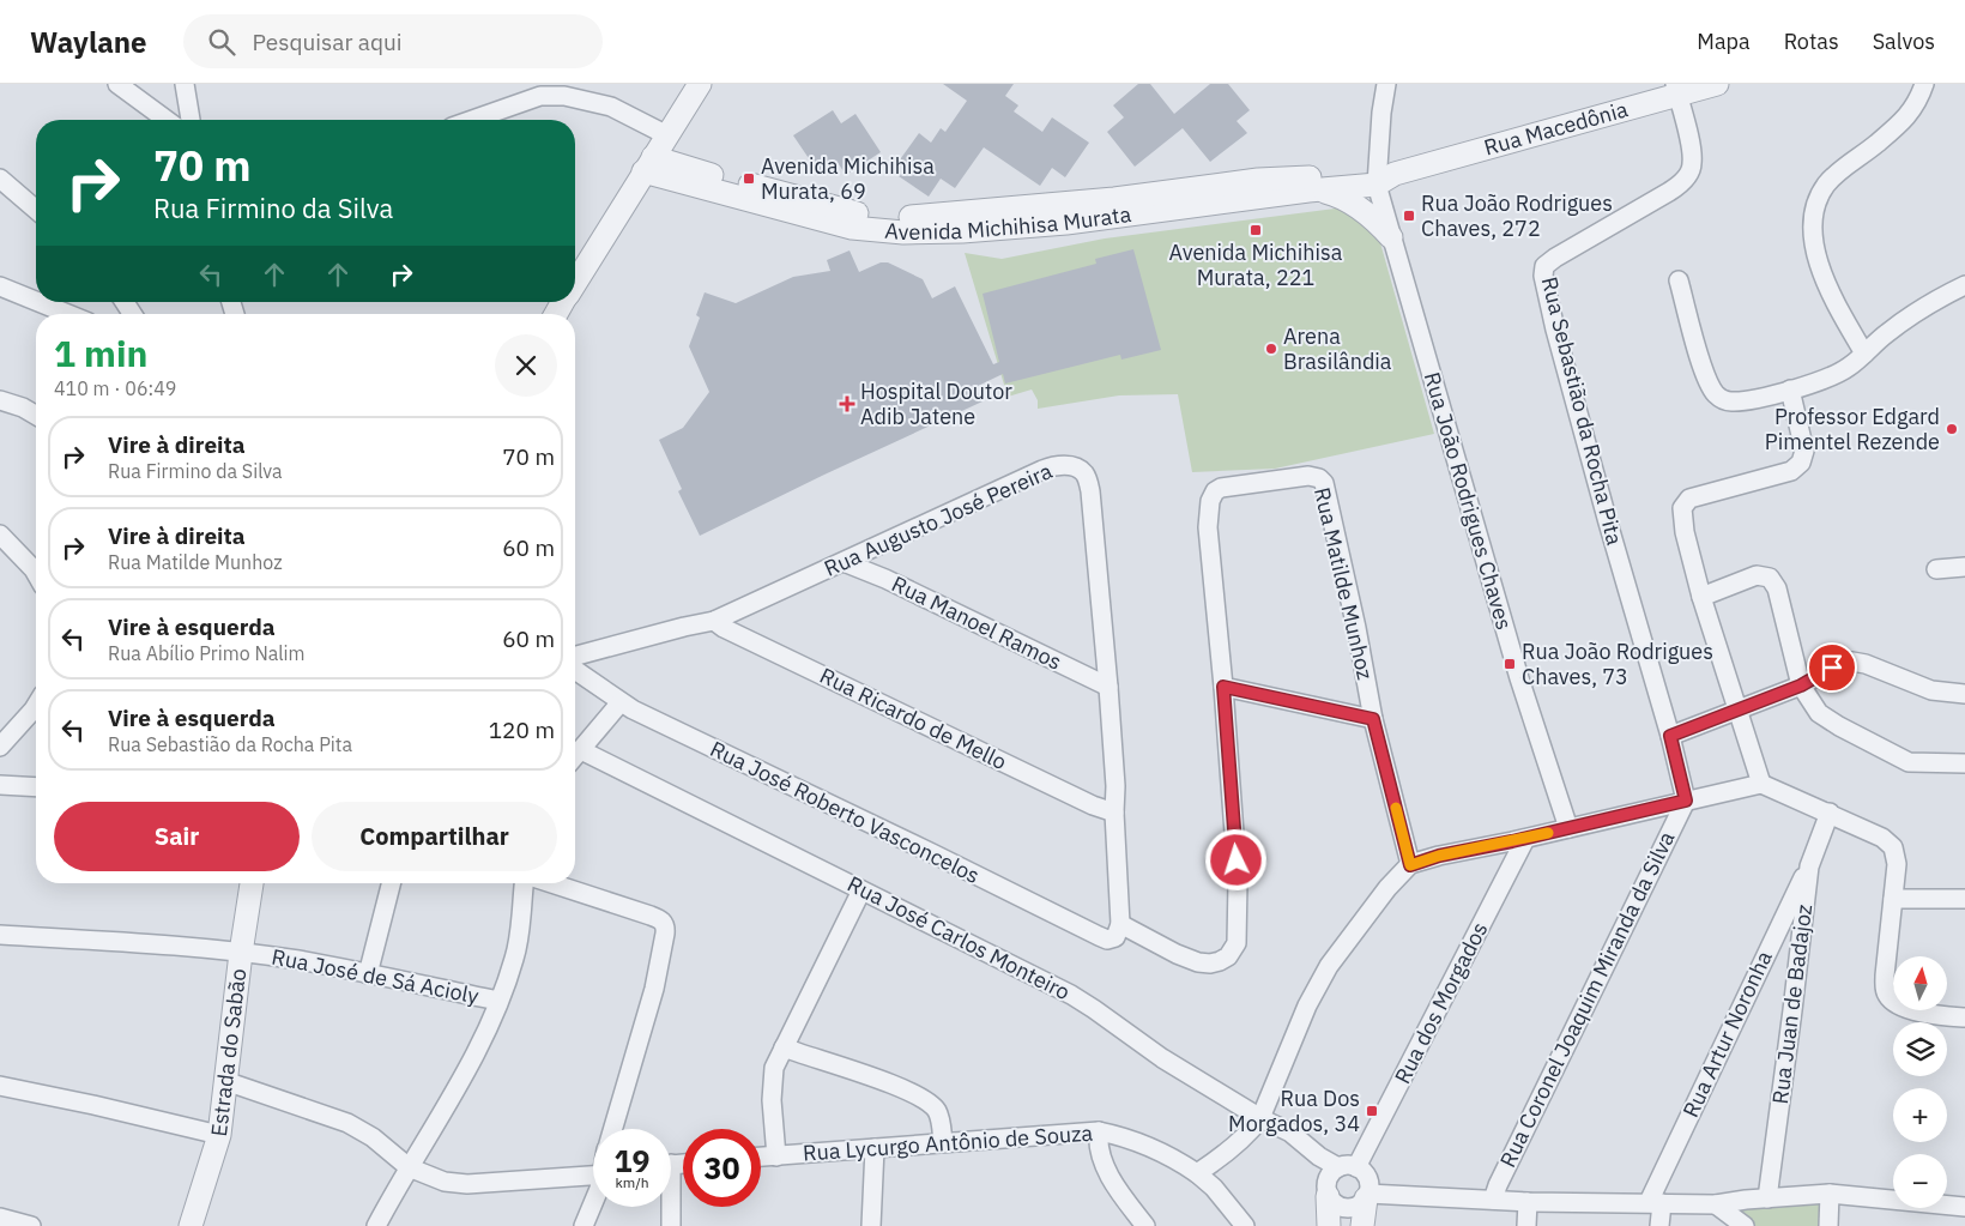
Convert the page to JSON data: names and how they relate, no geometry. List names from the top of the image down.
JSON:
{
  "streets": {
    "street": [
      "Rua Macedônia",
      "Avenida Michihisa Murata",
      "Rua Sebastião da Rocha Pita",
      "Rua João Rodrigues Chaves",
      "Rua Augusto José Pereira",
      "Rua Matilde Munhoz",
      "Rua Manoel Ramos",
      "Rua Ricardo de Mello",
      "Rua José Roberto Vasconcelos",
      "Rua José Carlos Monteiro",
      "Rua José de Sá Acioly",
      "Rua Coronel Joaquim Miranda da Silva",
      "Rua dos Morgados",
      "Rua Juan de Badajoz",
      "Rua Artur Noronha",
      "Estrada do Sabão",
      "Rua Lycurgo Antônio de Souza"
    ]
  },
  "crossings": [
    ["Rua Macedônia", "Avenida Michihisa Murata"],
    ["Rua Macedônia", "Rua Sebastião da Rocha Pita"],
    ["Rua Macedônia", "Rua João Rodrigues Chaves"],
    ["Avenida Michihisa Murata", "Rua João Rodrigues Chaves"],
    ["Rua Sebastião da Rocha Pita", "Rua Coronel Joaquim Miranda da Silva"],
    ["Rua Augusto José Pereira", "Rua Manoel Ramos"],
    ["Rua Augusto José Pereira", "Rua Ricardo de Mello"],
    ["Rua Augusto José Pereira", "Rua José Roberto Vasconcelos"],
    ["Rua José Carlos Monteiro", "Rua dos Morgados"],
    ["Rua José de Sá Acioly", "Estrada do Sabão"],
    ["Rua Juan de Badajoz", "Rua Artur Noronha"]
  ],
  "places": {
    "transit": [
      "Avenida Michihisa Murata, 69",
      "Rua João Rodrigues Chaves, 272",
      "Avenida Michihisa Murata, 221",
      "Rua João Rodrigues Chaves, 73",
      "Rua Dos Morgados, 34"
    ],
    "other": ["Arena Brasilândia", "Professor Edgard Pimentel Rezende"],
    "health": ["Hospital Doutor Adib Jatene"]
  },
  "north": "top",
  "page": {
    "header": "Waylane",
    "search": "Pesquisar aqui",
    "nav": ["Mapa", "Rotas", "Salvos"],
    "turn": ["70 m", "Rua Firmino da Silva"],
    "heading": ["1 min", "410 m · 06:49"],
    "list": [
      {
        "name": "Vire à direita",
        "note": "Rua Firmino da Silva",
        "value": "70 m"
      },
      {
        "name": "Vire à direita",
        "note": "Rua Matilde Munhoz",
        "value": "60 m"
      },
      {
        "name": "Vire à esquerda",
        "note": "Rua Abílio Primo Nalim",
        "value": "60 m"
      },
      {
        "name": "Vire à esquerda",
        "note": "Rua Sebastião da Rocha Pita",
        "value": "120 m"
      }
    ],
    "buttons": ["Sair", "Compartilhar"],
    "map_buttons": ["+", "−"],
    "speed": "19 km/h",
    "limit": "30"
  }
}
